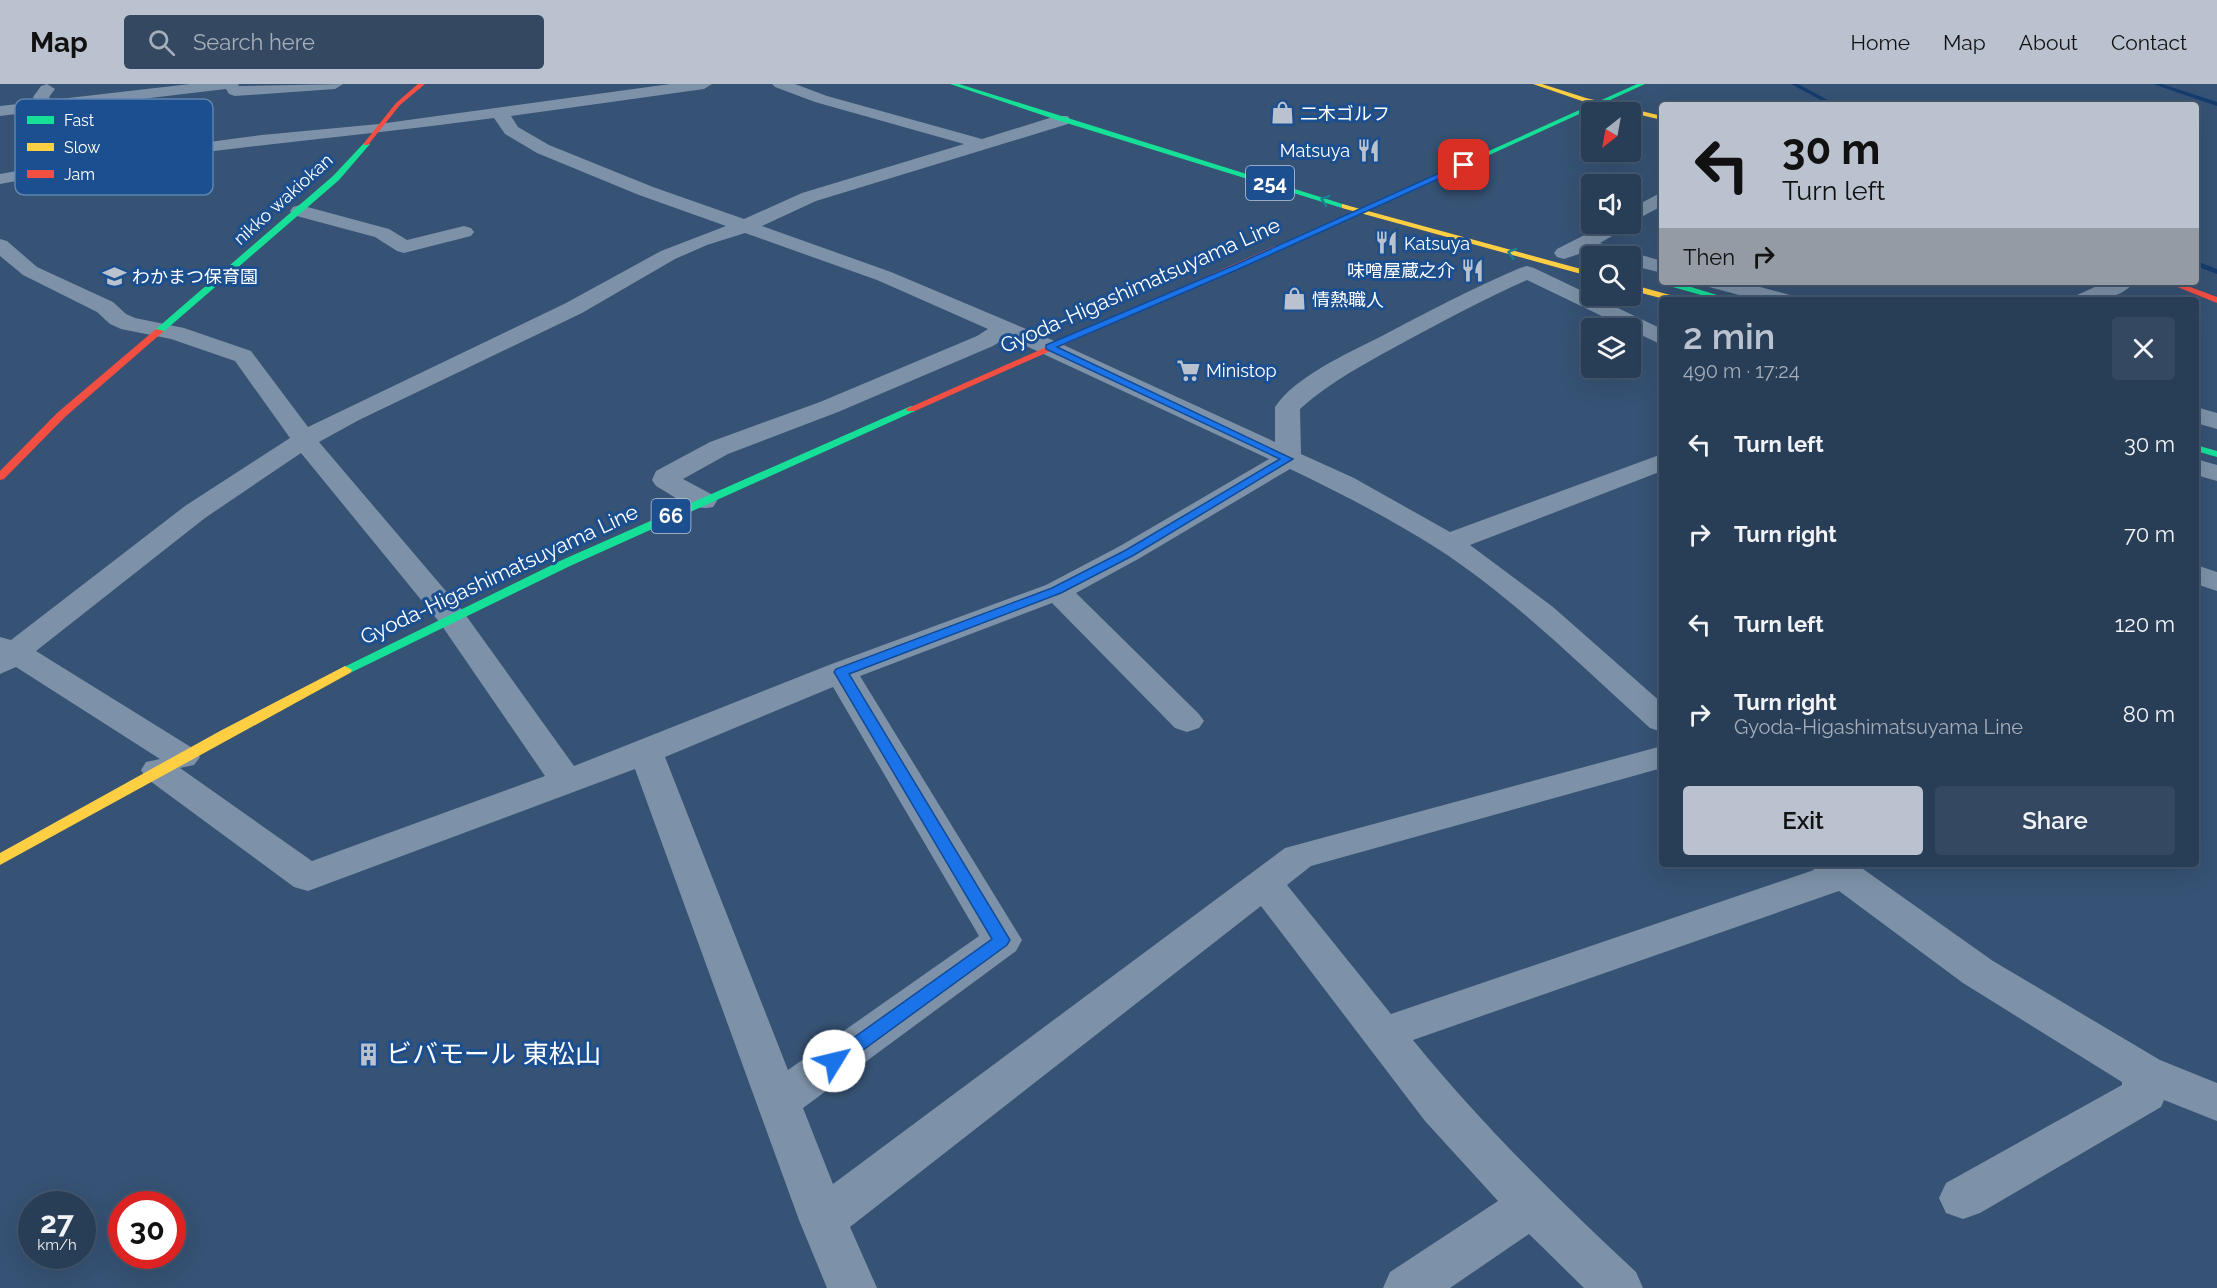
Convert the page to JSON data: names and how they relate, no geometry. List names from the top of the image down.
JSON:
{
  "streets": {
    "main road": [
      "254",
      "nikko wakiokan",
      "Gyoda-Higashimatsuyama Line",
      "66"
    ]
  },
  "crossings": [
    ["254", "Gyoda-Higashimatsuyama Line"]
  ],
  "places": {
    "shop": ["二木ゴルフ", "情熱職人"],
    "restaurant": ["Matsuya", "Katsuya", "味噌屋蔵之介"],
    "school or university": ["わかまつ保育園"],
    "supermarket": ["Ministop"],
    "building": ["ビバモール 東松山"]
  },
  "legend": ["Fast", "Slow", "Jam"],
  "north": "bottom left",
  "page": {
    "header": "Map",
    "search": "Search here",
    "nav": [
      "Home",
      "Map",
      "About",
      "Contact"
    ],
    "turn": ["30 m", "Turn left"],
    "then": "Then",
    "heading": ["2 min", "490 m · 17:24"],
    "list": [
      {
        "name": "Turn left",
        "value": "30 m"
      },
      {
        "name": "Turn right",
        "value": "70 m"
      },
      {
        "name": "Turn left",
        "value": "120 m"
      },
      {
        "name": "Turn right",
        "note": "Gyoda-Higashimatsuyama Line",
        "value": "80 m"
      }
    ],
    "buttons": ["Exit", "Share"],
    "speed": "27 km/h",
    "limit": "30"
  }
}
